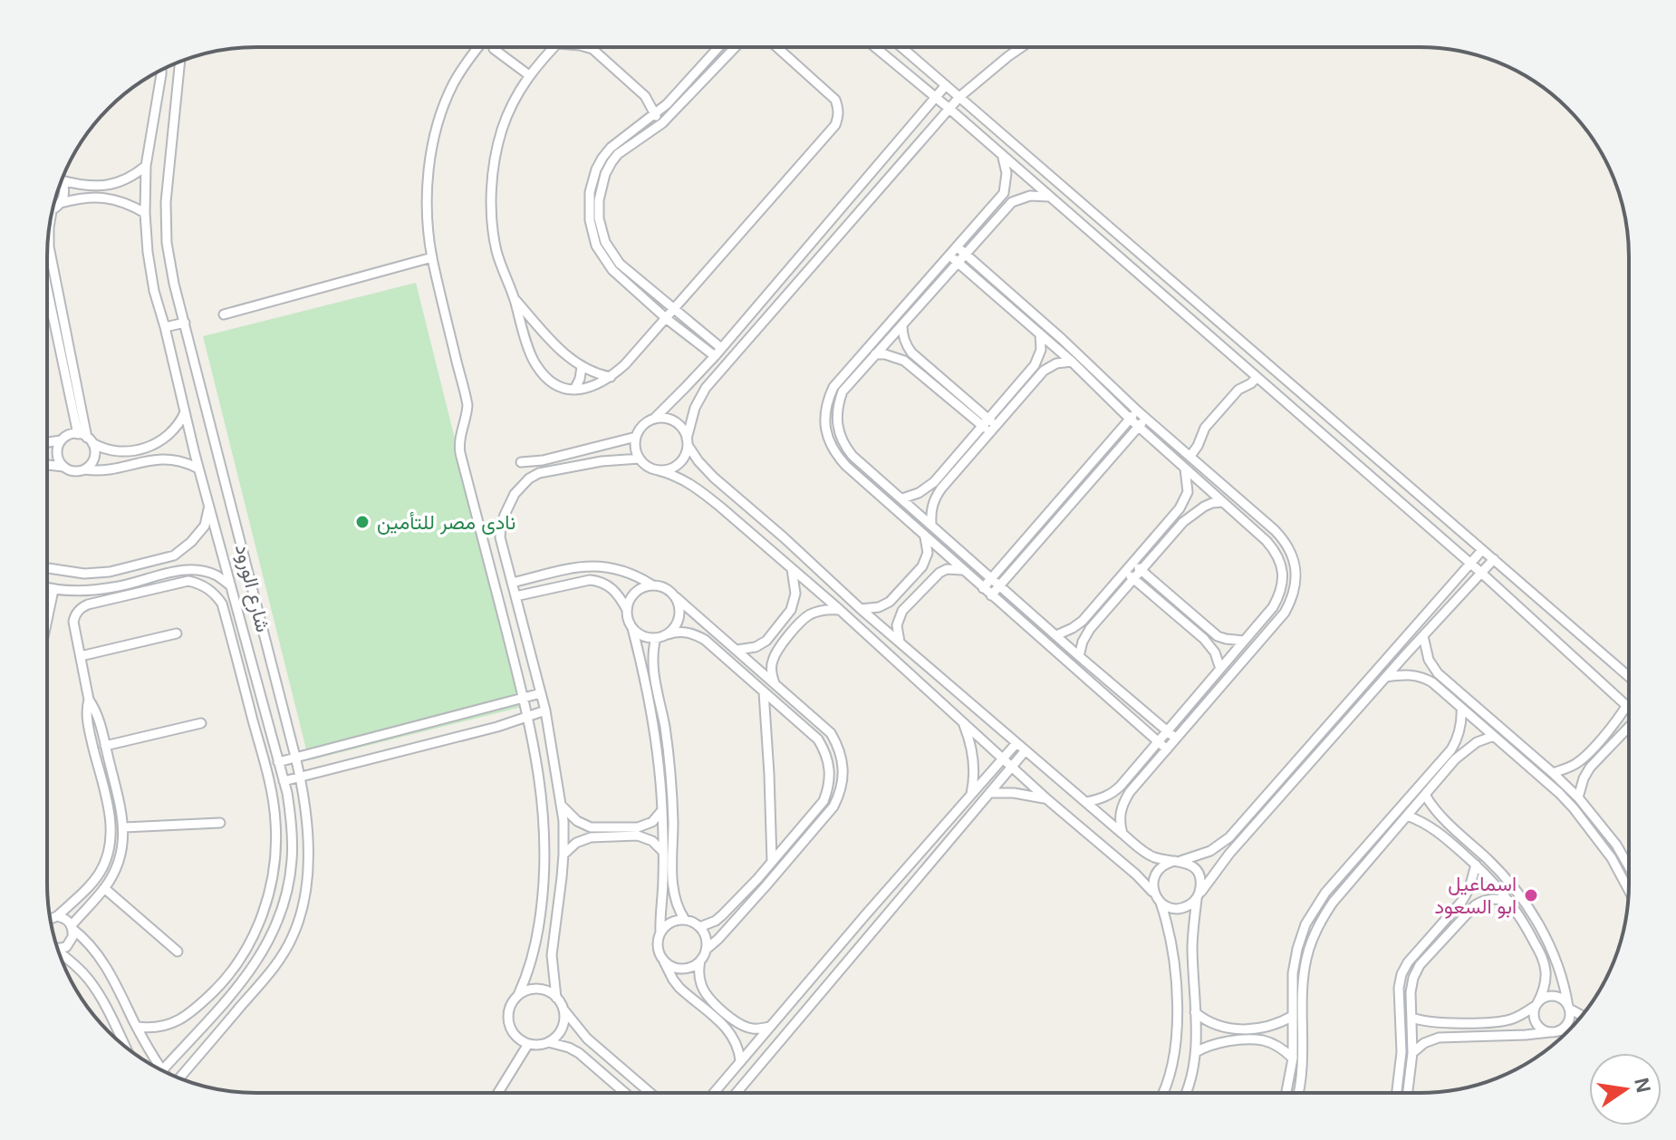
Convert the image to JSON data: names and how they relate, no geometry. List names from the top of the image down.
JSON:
{
  "streets": {
    "street": ["شارع الورود"]
  },
  "places": ["نادى مصر للتأمين", "اسماعيل ابو السعود"],
  "north": "right"
}
